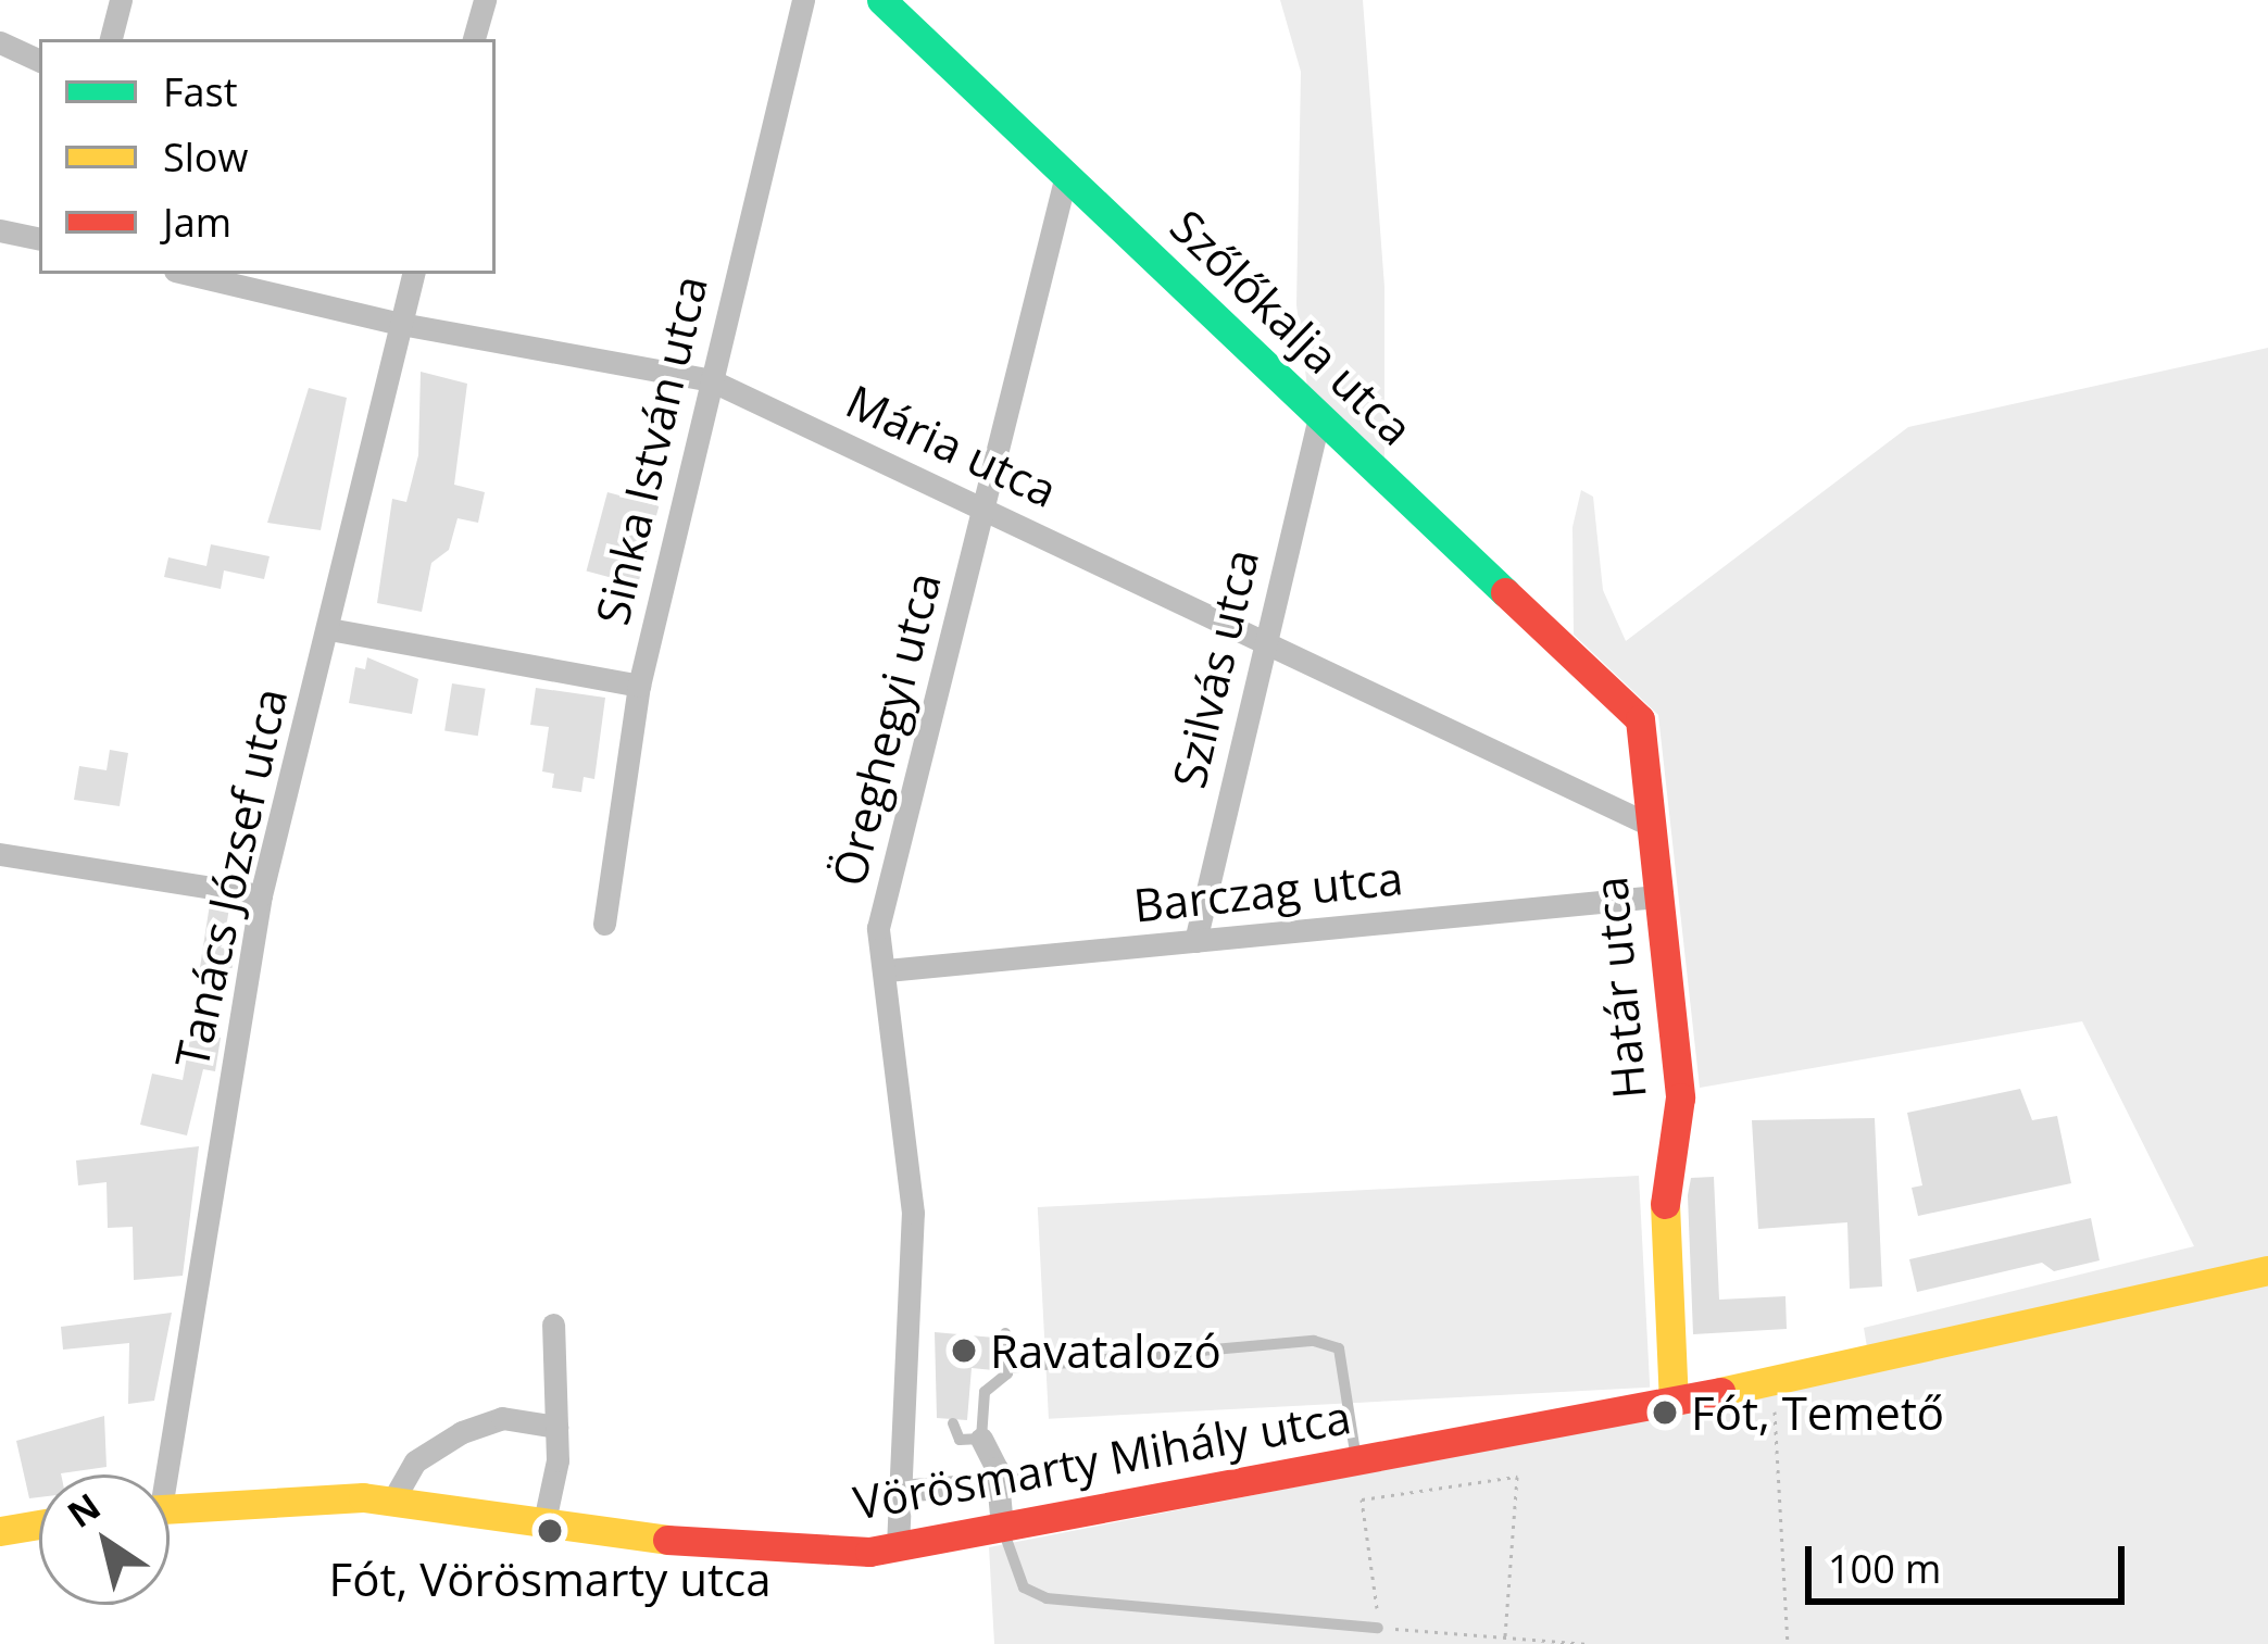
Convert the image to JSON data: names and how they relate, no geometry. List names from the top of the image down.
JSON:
{
  "streets": {
    "main road": ["Szőlőkalja utca", "Határ utca", "Vörösmarty Mihály utca"],
    "street": [
      "Mária utca",
      "Sinka István utca",
      "Szilvás utca",
      "Öreghegyi utca",
      "Tanács József utca",
      "Barczag utca"
    ]
  },
  "crossings": [
    ["Szőlőkalja utca", "Szilvás utca"],
    ["Szőlőkalja utca", "Öreghegyi utca"],
    ["Szőlőkalja utca", "Határ utca"],
    ["Mária utca", "Sinka István utca"],
    ["Mária utca", "Szilvás utca"],
    ["Mária utca", "Öreghegyi utca"],
    ["Mária utca", "Tanács József utca"],
    ["Mária utca", "Határ utca"],
    ["Szilvás utca", "Barczag utca"],
    ["Öreghegyi utca", "Barczag utca"],
    ["Öreghegyi utca", "Vörösmarty Mihály utca"],
    ["Barczag utca", "Határ utca"],
    ["Határ utca", "Vörösmarty Mihály utca"]
  ],
  "places": ["Ravatalozó", "Fót, Temető", "Fót, Vörösmarty utca"],
  "legend": ["Fast", "Slow", "Jam"],
  "scale_bar": "100 m",
  "north": "top left"
}
